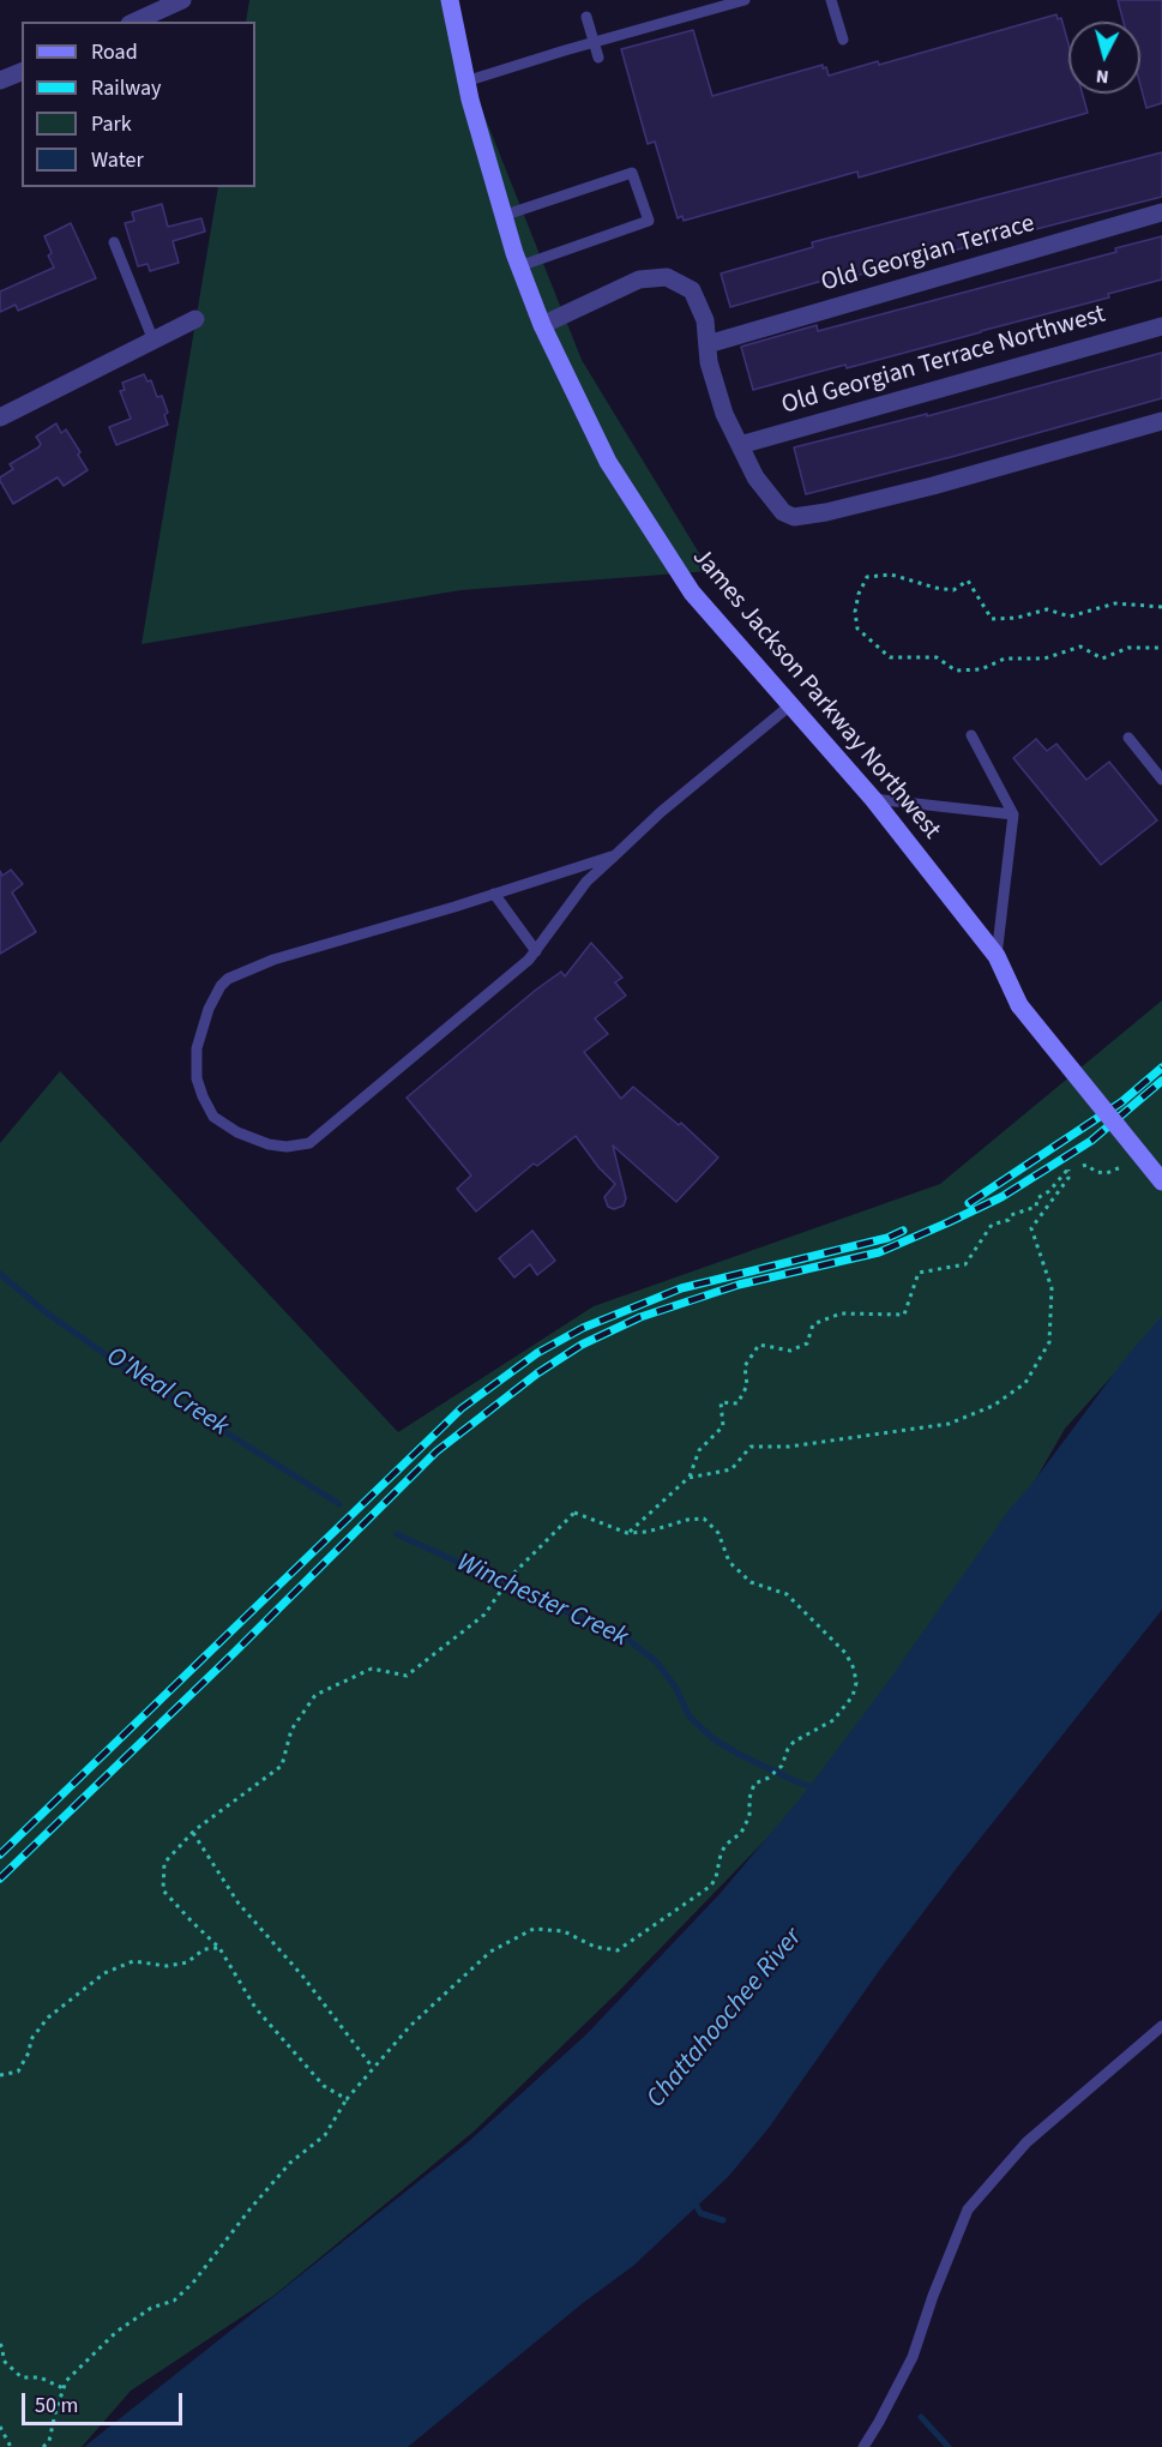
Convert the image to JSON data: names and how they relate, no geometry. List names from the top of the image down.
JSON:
{
  "streets": {
    "main road": ["James Jackson Parkway Northwest"],
    "street": ["Old Georgian Terrace", "Old Georgian Terrace Northwest"]
  },
  "water": ["O'Neal Creek", "Winchester Creek", "Chattahoochee River"],
  "legend": [
    "Road",
    "Railway",
    "Park",
    "Water"
  ],
  "scale_bar": "50 m",
  "north": "bottom"
}
